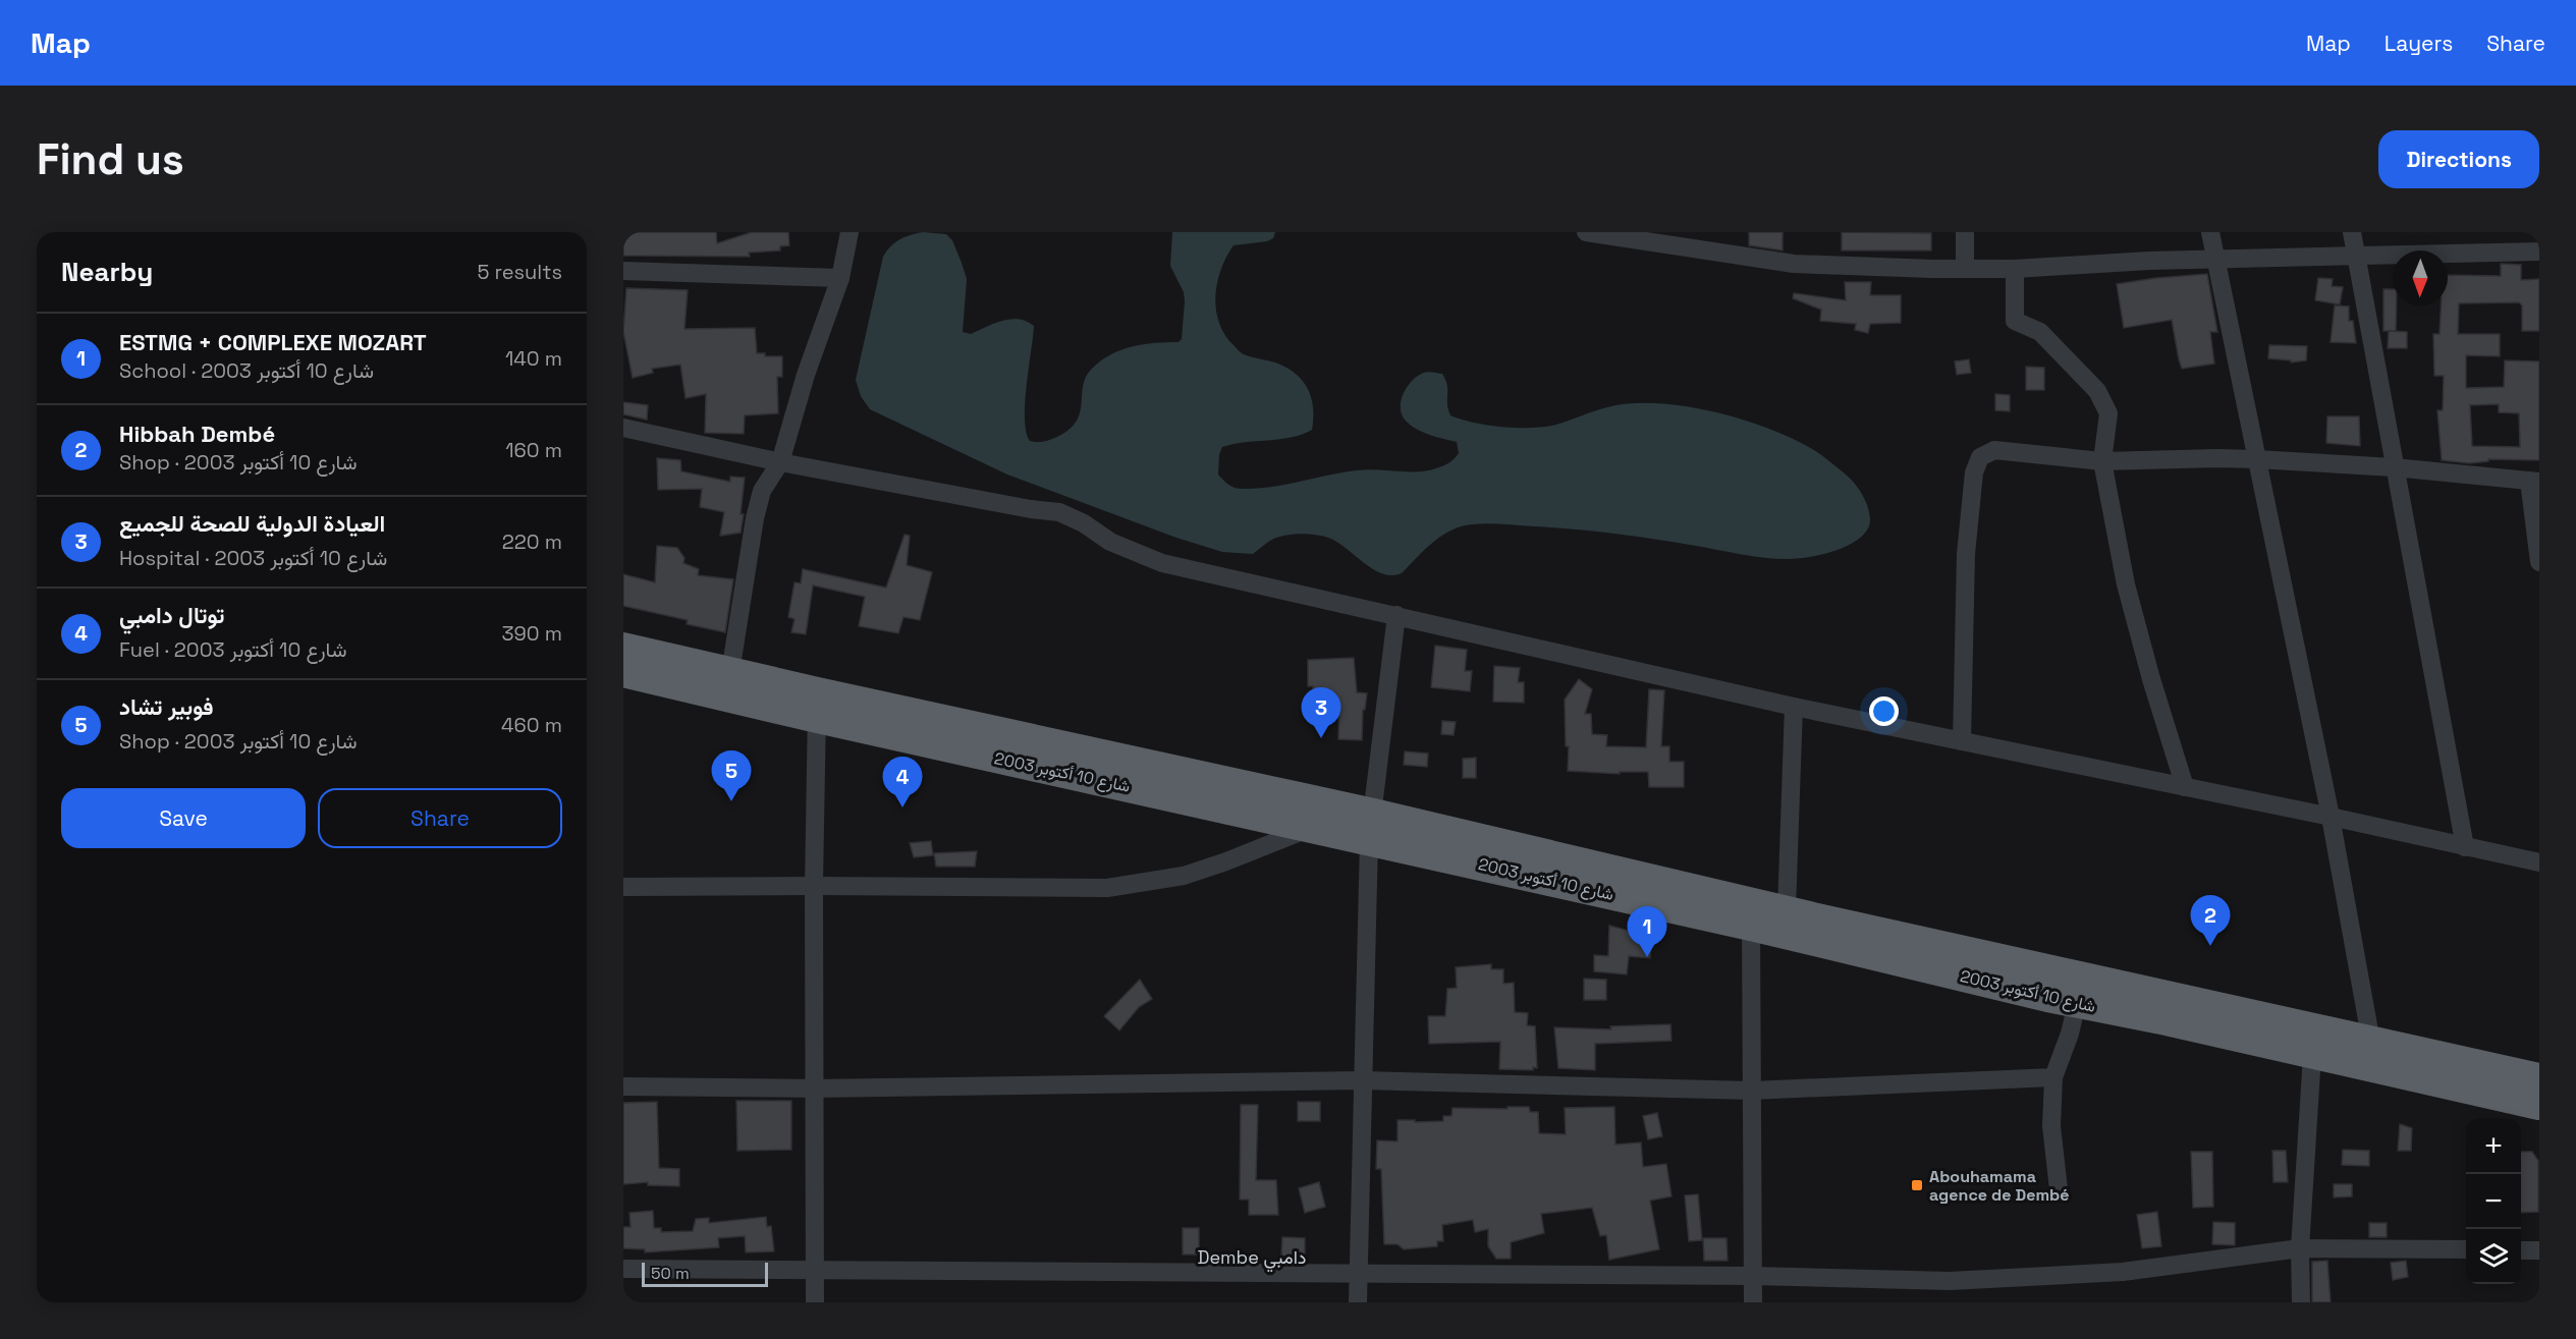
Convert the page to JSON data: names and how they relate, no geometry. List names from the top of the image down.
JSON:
{
  "streets": {
    "highway": ["شارع 10 أكتوبر 2003"]
  },
  "districts": ["Dembe دامبي"],
  "places": {
    "transit": ["Abouhamama agence de Dembé"]
  },
  "scale_bar": "50 m",
  "north": "bottom",
  "page": {
    "header": "Map",
    "nav": ["Map", "Layers", "Share"],
    "buttons": [
      "Directions",
      ["Save", "Share"]
    ],
    "title": "Find us",
    "heading": ["Nearby", "5 results"],
    "list": [
      {
        "mark": "1",
        "name": "ESTMG + COMPLEXE MOZART",
        "note": "School · شارع 10 أكتوبر 2003",
        "value": "140 m"
      },
      {
        "mark": "2",
        "name": "Hibbah Dembé",
        "note": "Shop · شارع 10 أكتوبر 2003",
        "value": "160 m"
      },
      {
        "mark": "3",
        "name": "العيادة الدولية للصحة للجميع",
        "note": "Hospital · شارع 10 أكتوبر 2003",
        "value": "220 m"
      },
      {
        "mark": "4",
        "name": "توتال دامبي",
        "note": "Fuel · شارع 10 أكتوبر 2003",
        "value": "390 m"
      },
      {
        "mark": "5",
        "name": "فوبير تشاد",
        "note": "Shop · شارع 10 أكتوبر 2003",
        "value": "460 m"
      }
    ],
    "pins": [
      "3",
      "5",
      "4",
      "2",
      "1"
    ],
    "map_buttons": ["+", "−"],
    "scale": "50 m"
  }
}
